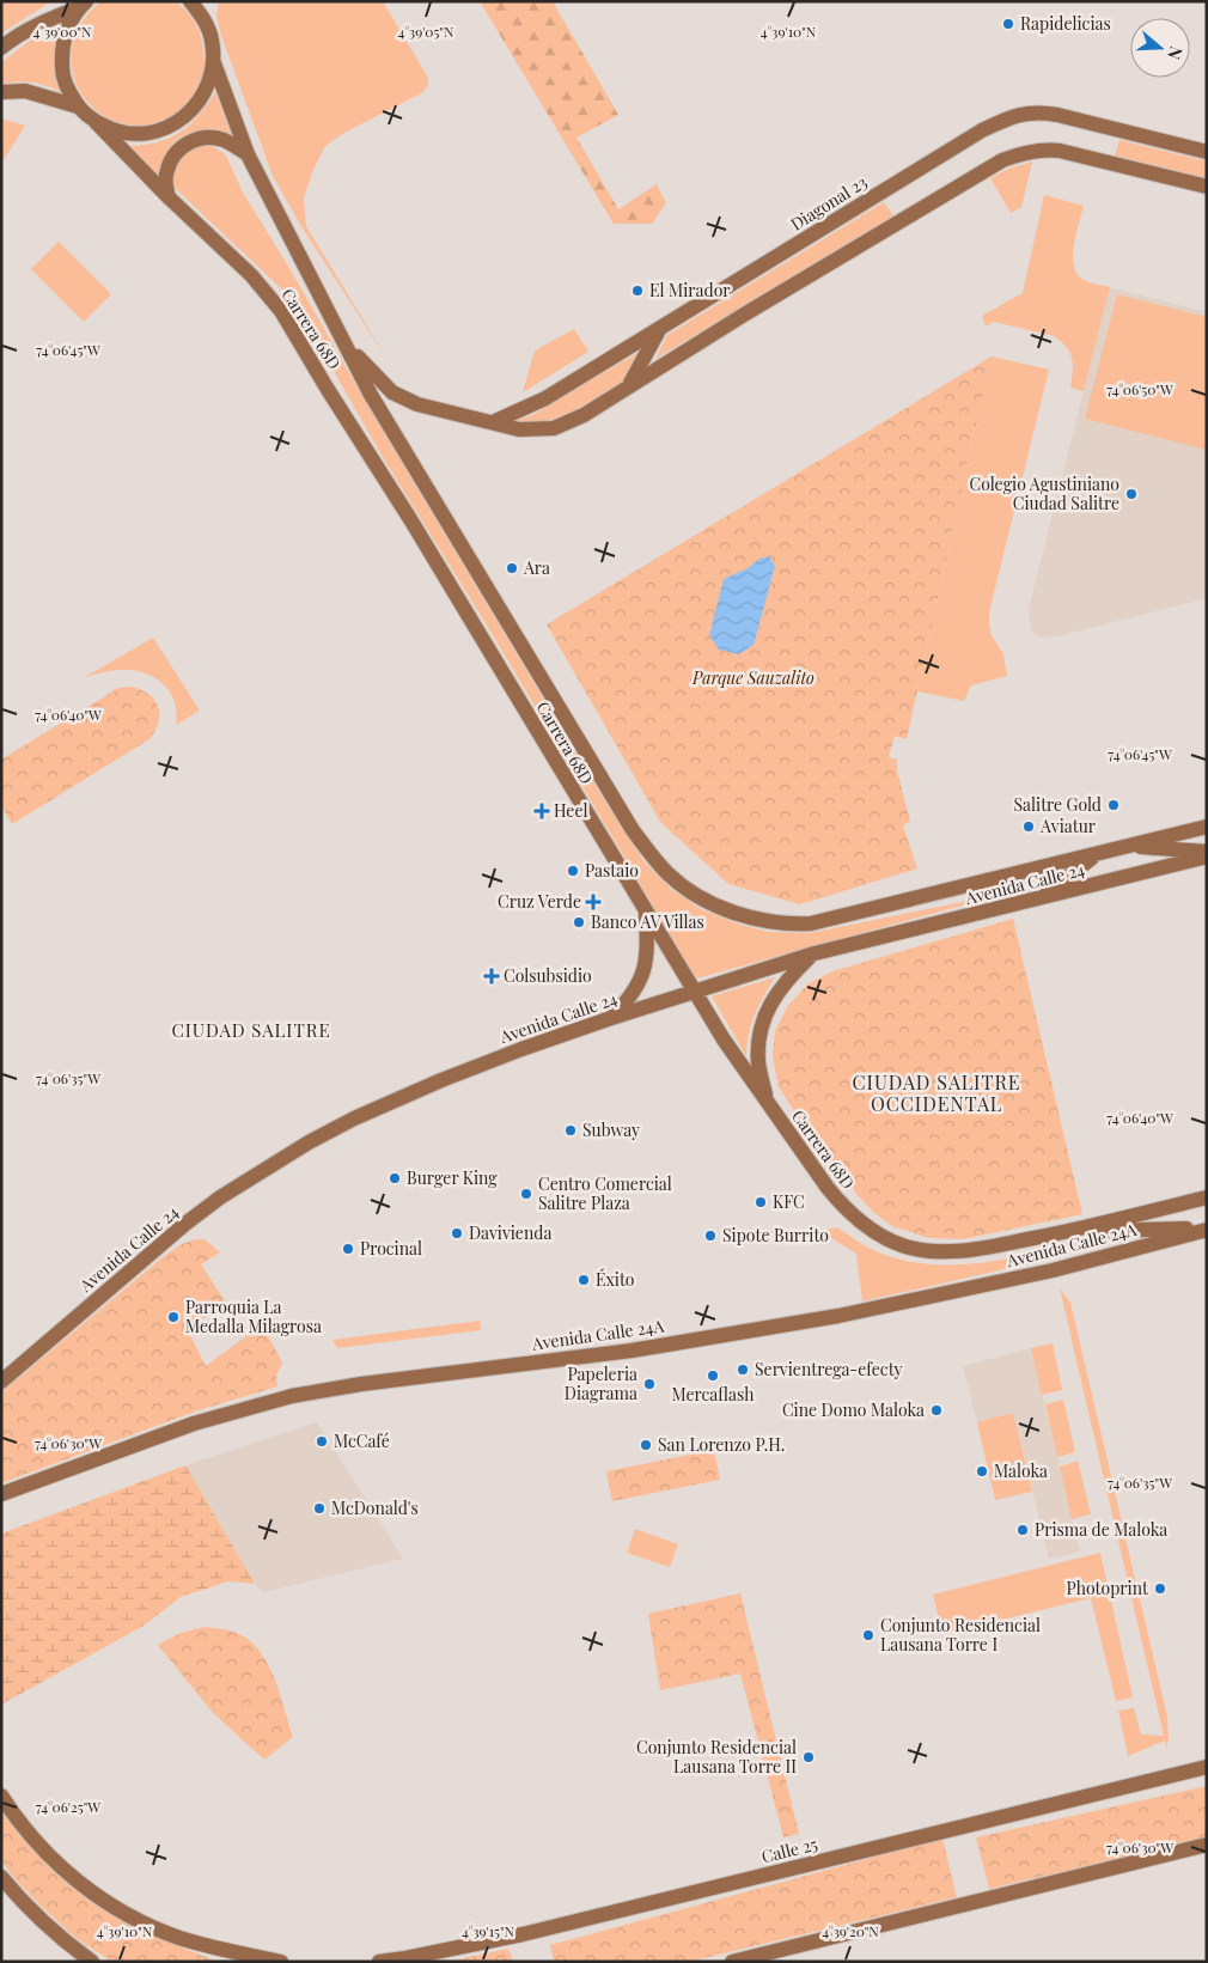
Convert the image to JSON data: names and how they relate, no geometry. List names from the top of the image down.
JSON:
{
  "streets": {
    "main road": [
      "Diagonal 23",
      "Carrera 68D",
      "Avenida Calle 24",
      "Avenida Calle 24A",
      "Calle 25"
    ]
  },
  "crossings": [
    ["Carrera 68D", "Avenida Calle 24"],
    ["Carrera 68D", "Avenida Calle 24A"]
  ],
  "districts": ["CIUDAD SALITRE", "CIUDAD SALITRE OCCIDENTAL"],
  "parks": ["Parque Sauzalito"],
  "places": {
    "other": [
      "Rapidelicias",
      "El Mirador",
      "Colegio Agustiniano Ciudad Salitre",
      "Ara",
      "Salitre Gold",
      "Aviatur",
      "Pastaio",
      "Banco AV Villas",
      "Subway",
      "Burger King",
      "Centro Comercial Salitre Plaza",
      "KFC",
      "Davivienda",
      "Sipote Burrito",
      "Procinal",
      "Éxito",
      "Parroquia La Medalla Milagrosa",
      "Servientrega-efecty",
      "Mercaflash",
      "Papeleria Diagrama",
      "Cine Domo Maloka",
      "McCafé",
      "San Lorenzo P.H.",
      "Maloka",
      "McDonald's",
      "Prisma de Maloka",
      "Photoprint",
      "Conjunto Residencial Lausana Torre I",
      "Conjunto Residencial Lausana Torre II"
    ],
    "health": ["Heel", "Cruz Verde", "Colsubsidio"]
  },
  "north": "right",
  "coordinates": [
    "4°39'00\"N",
    "4°39'10\"N",
    "4°39'05\"N",
    "74°06'45\"W",
    "74°06'50\"W",
    "74°06'40\"W",
    "74°06'35\"W",
    "74°06'30\"W",
    "74°06'25\"W",
    "4°39'15\"N",
    "4°39'20\"N"
  ]
}
